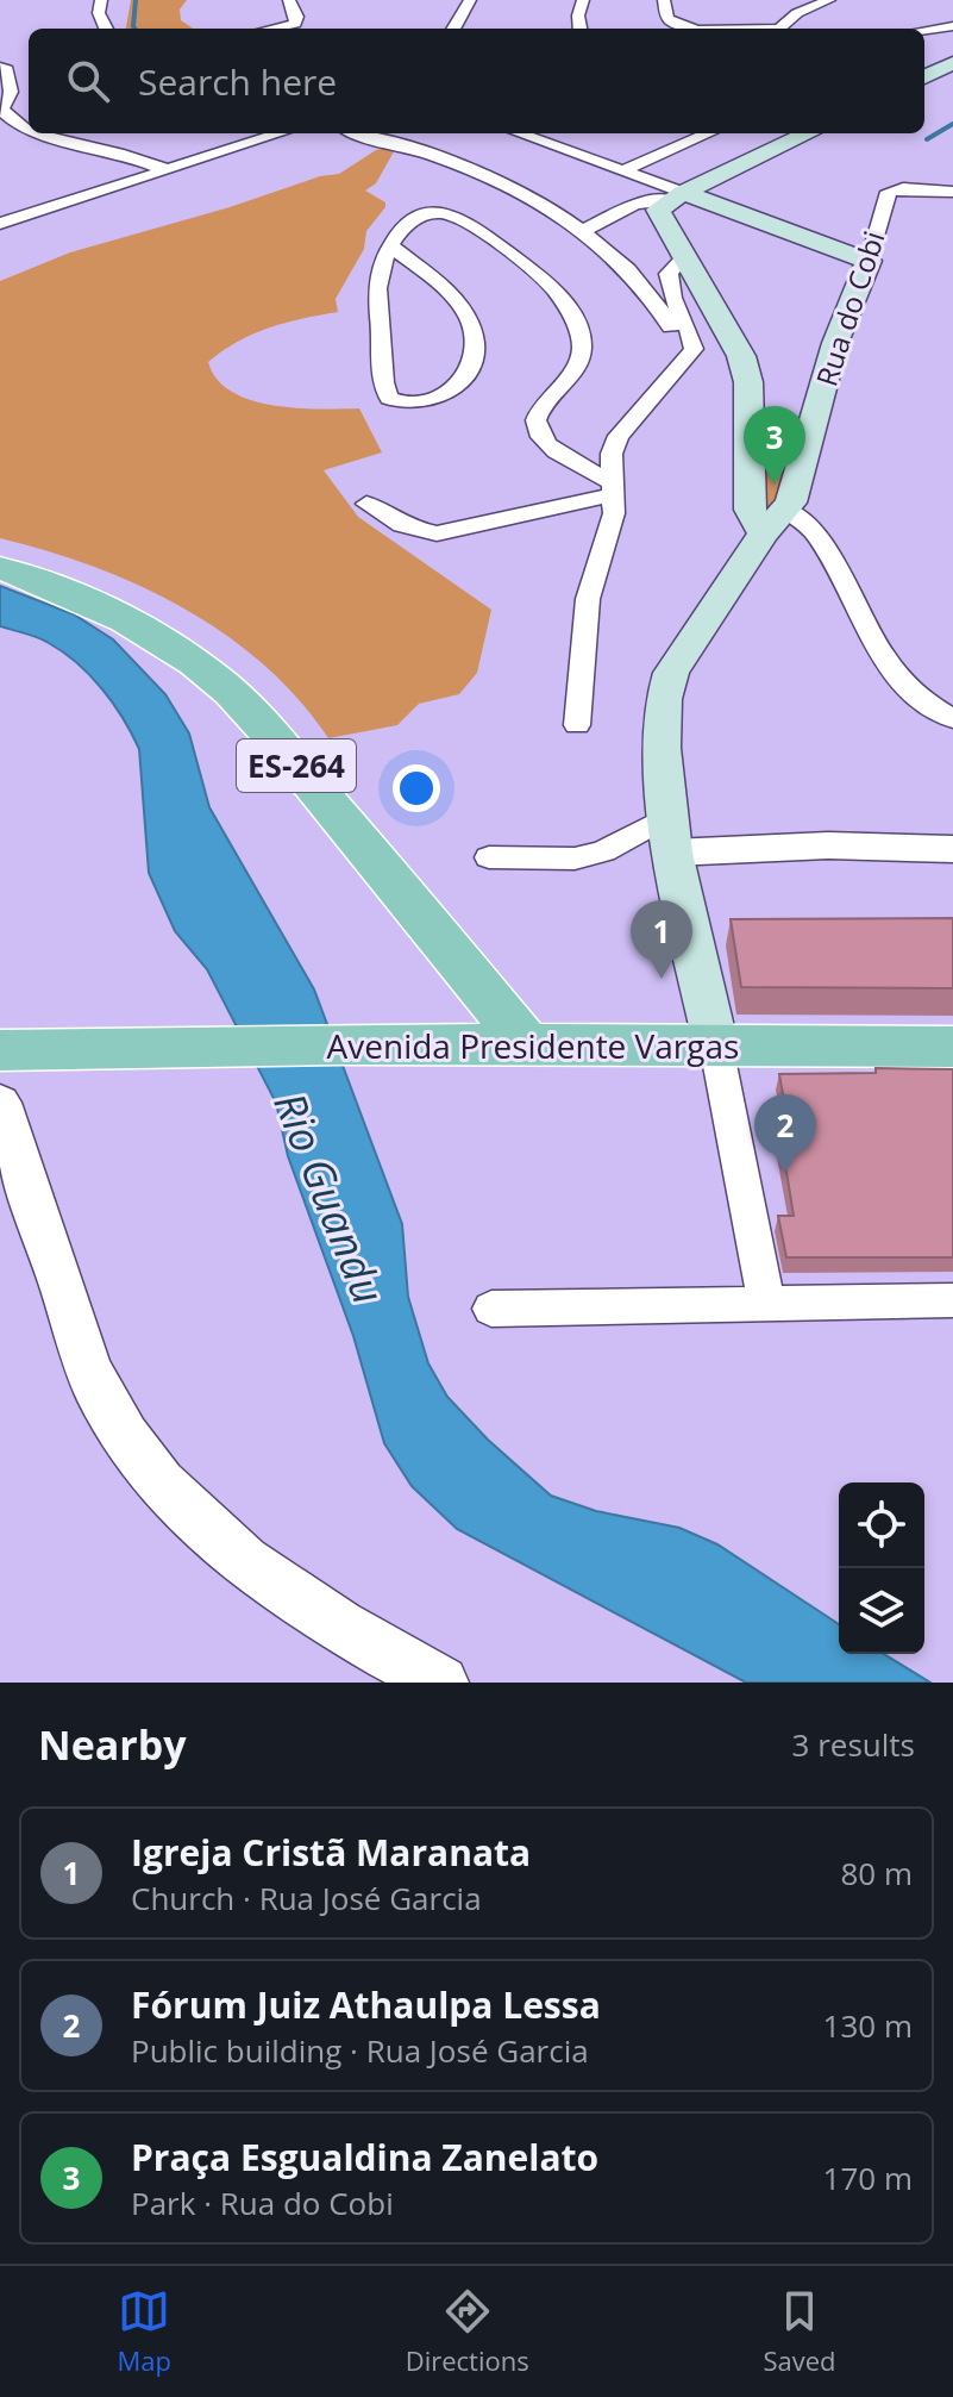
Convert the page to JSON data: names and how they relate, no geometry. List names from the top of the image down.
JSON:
{
  "streets": {
    "main road": ["Rua do Cobi", "ES-264", "Avenida Presidente Vargas"]
  },
  "crossings": [
    ["Rua do Cobi", "Avenida Presidente Vargas"],
    ["ES-264", "Avenida Presidente Vargas"]
  ],
  "water": ["Rio Guandu"],
  "page": {
    "search": "Search here",
    "pins": ["3", "1", "2"],
    "heading": ["Nearby", "3 results"],
    "list": [
      {
        "mark": "1",
        "name": "Igreja Cristã Maranata",
        "note": "Church · Rua José Garcia",
        "value": "80 m"
      },
      {
        "mark": "2",
        "name": "Fórum Juiz Athaulpa Lessa",
        "note": "Public building · Rua José Garcia",
        "value": "130 m"
      },
      {
        "mark": "3",
        "name": "Praça Esgualdina Zanelato",
        "note": "Park · Rua do Cobi",
        "value": "170 m"
      }
    ],
    "nav": ["Map", "Directions", "Saved"]
  }
}
